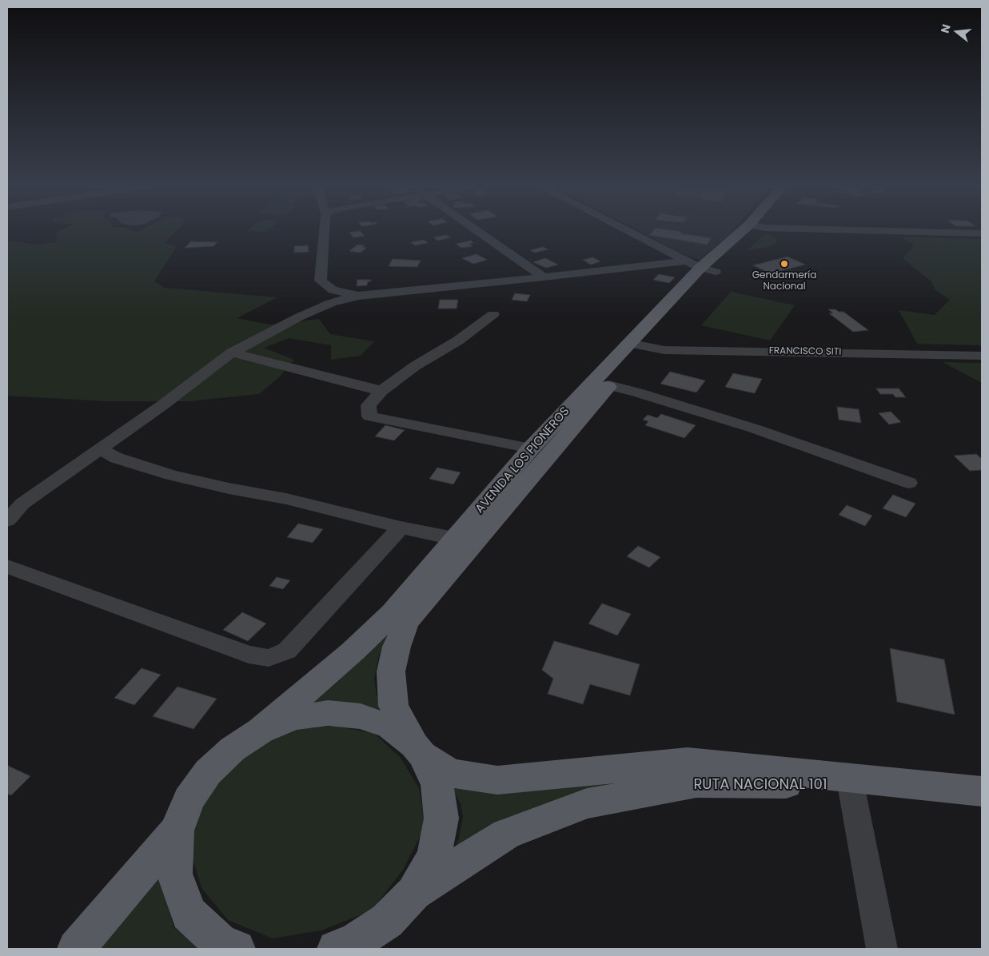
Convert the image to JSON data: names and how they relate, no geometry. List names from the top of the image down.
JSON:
{
  "streets": {
    "main road": ["AVENIDA LOS PIONEROS", "RUTA NACIONAL 101"],
    "street": ["FRANCISCO SITI"]
  },
  "crossings": [
    ["FRANCISCO SITI", "AVENIDA LOS PIONEROS"],
    ["AVENIDA LOS PIONEROS", "RUTA NACIONAL 101"]
  ],
  "places": ["Gendarmería Nacional"],
  "north": "left"
}
